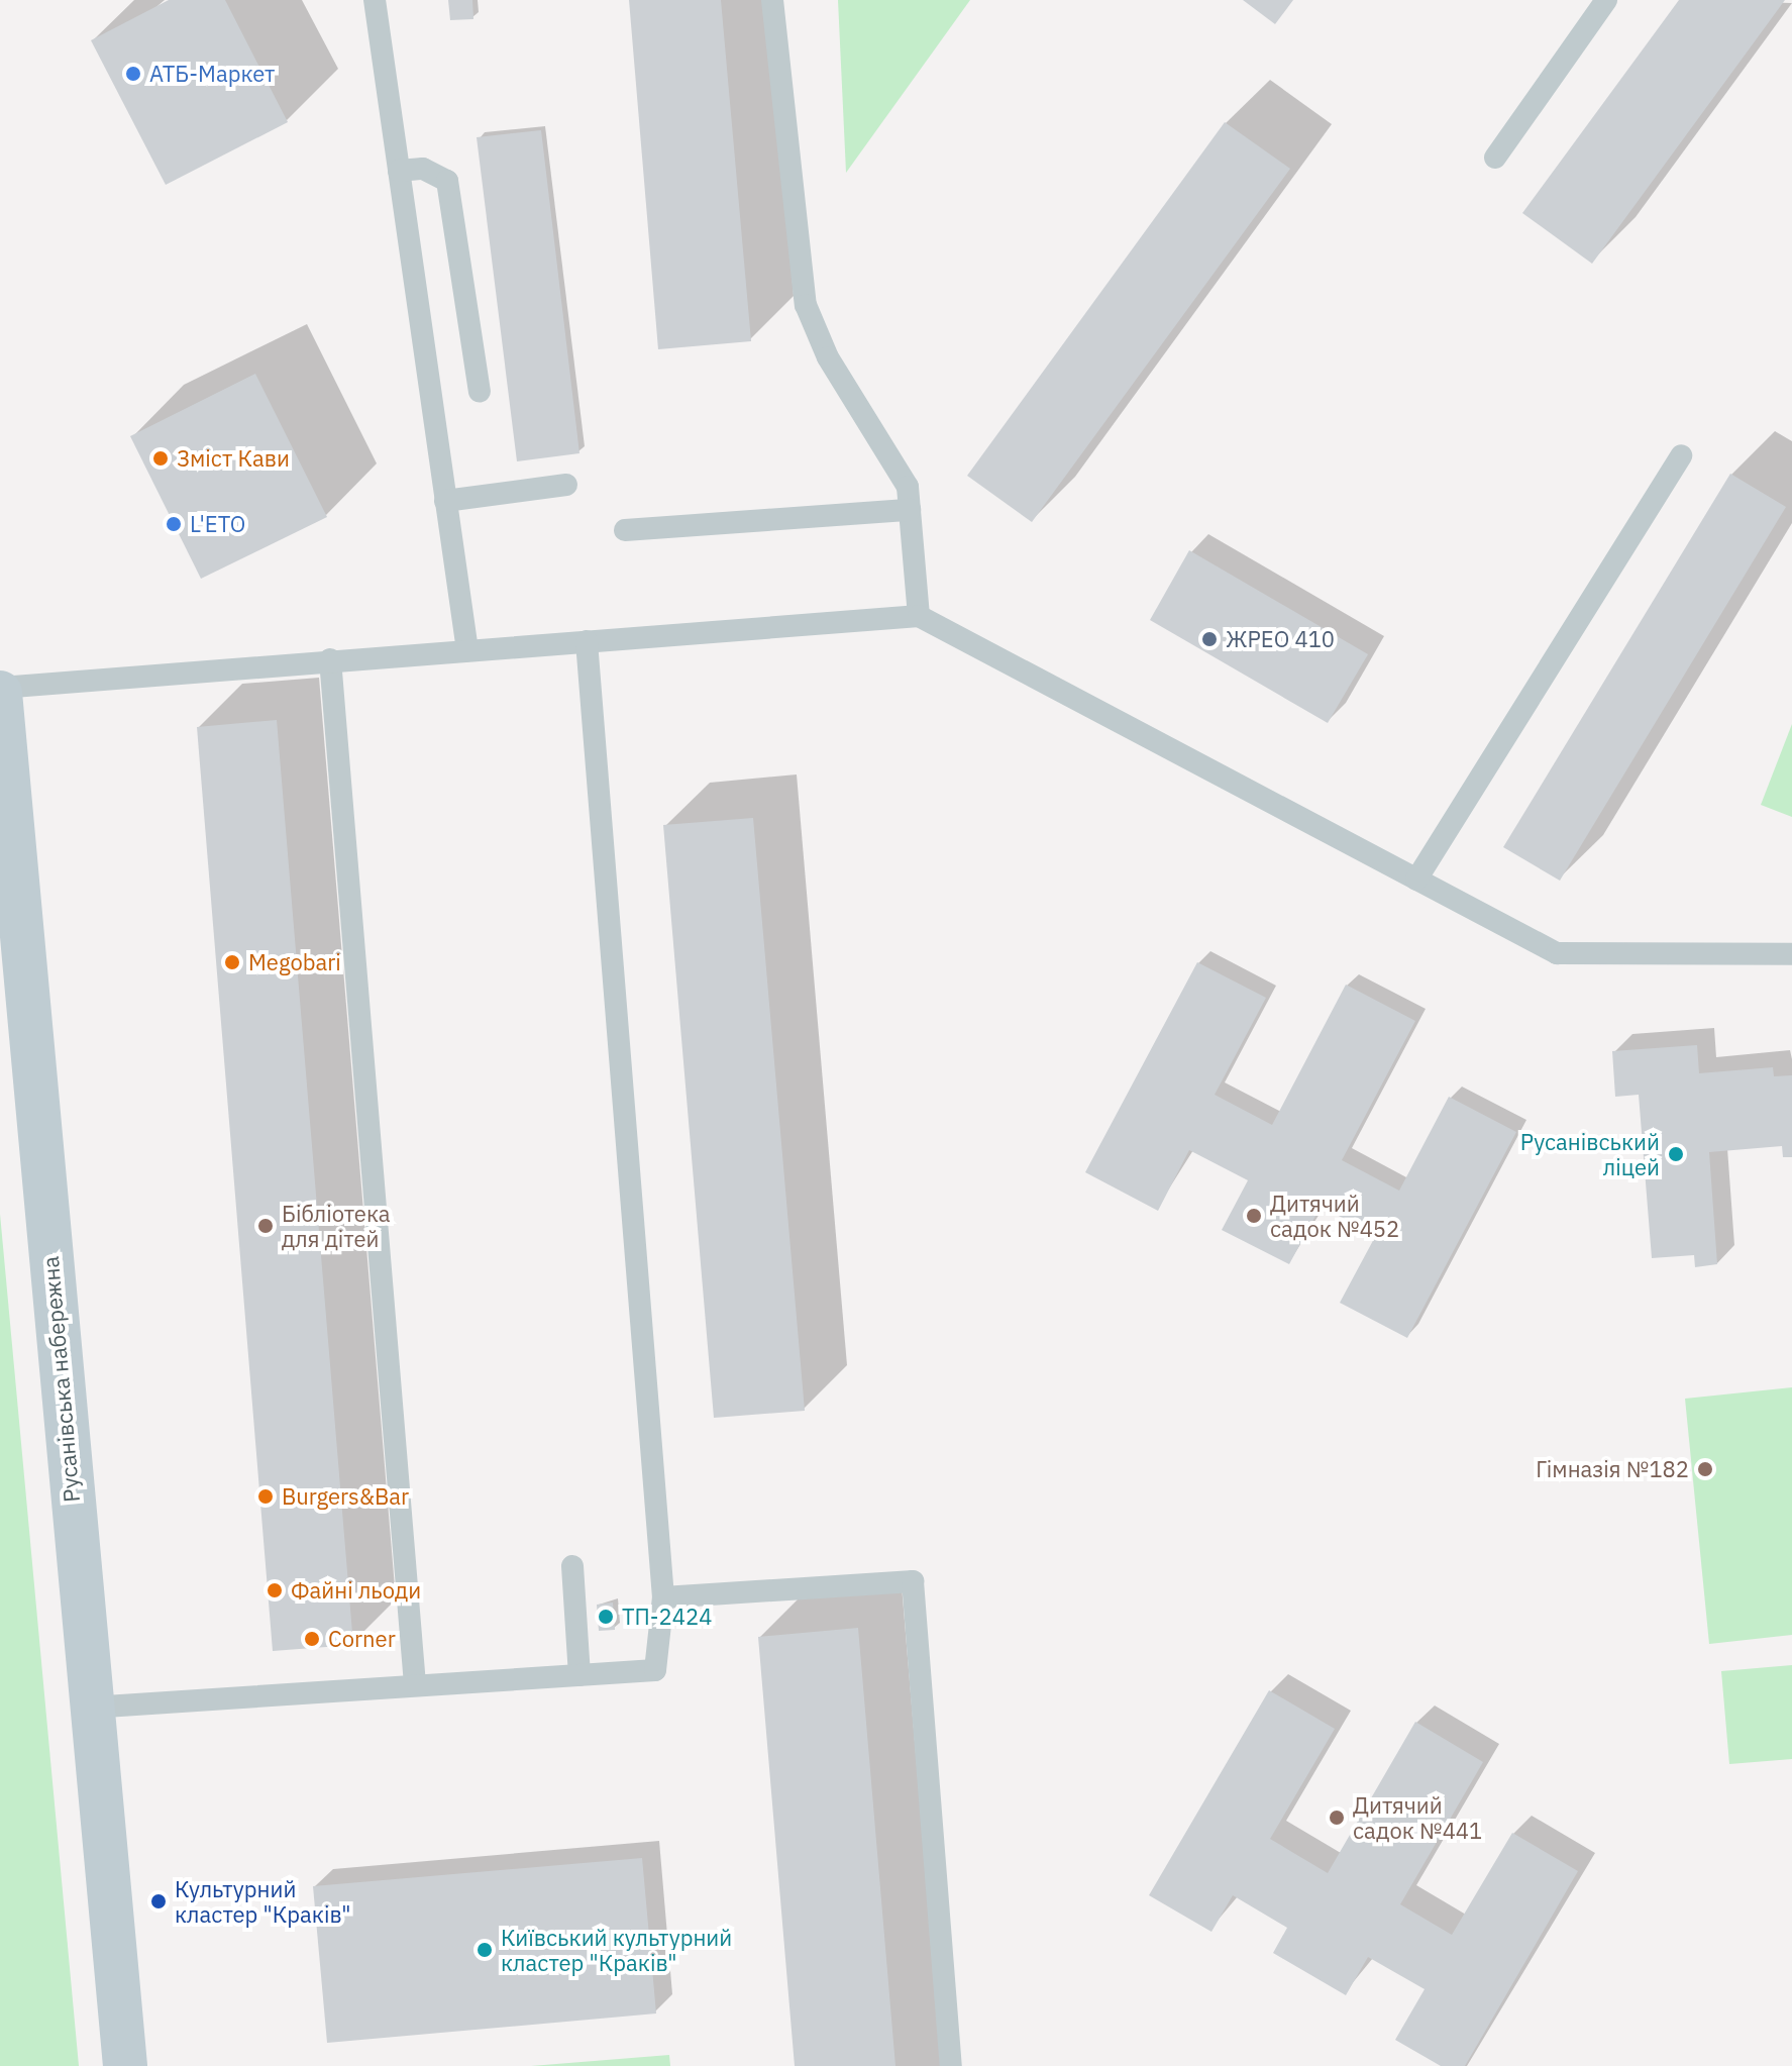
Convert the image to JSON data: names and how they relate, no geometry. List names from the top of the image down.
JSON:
{
  "streets": {
    "main road": ["Русанівська набережна"]
  },
  "places": [
    "АТБ-Маркет",
    "Зміст Кави",
    "L'ETO",
    "ЖРЕО 410",
    "Megobari",
    "Русанівський ліцей",
    "Дитячий садок №452",
    "Бібліотека для дітей",
    "Гімназія №182",
    "Burgers&Bar",
    "Файні льоди",
    "ТП-2424",
    "Corner",
    "Дитячий садок №441",
    "Культурний кластер \"Краків\"",
    "Київський культурний кластер \"Краків\""
  ]
}
